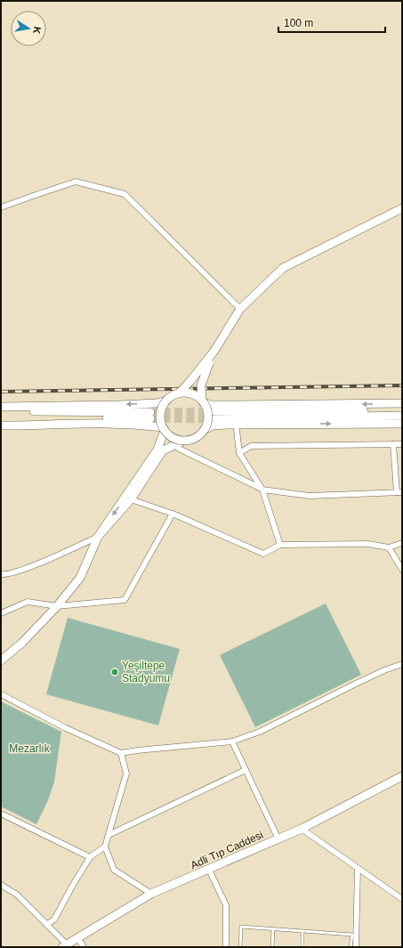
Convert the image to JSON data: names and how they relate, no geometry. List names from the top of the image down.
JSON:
{
  "streets": {
    "main road": ["Adli Tıp Caddesi"]
  },
  "parks": ["Mezarlık"],
  "places": ["Yeşiltepe Stadyumu"],
  "scale_bar": "100 m",
  "north": "right"
}
